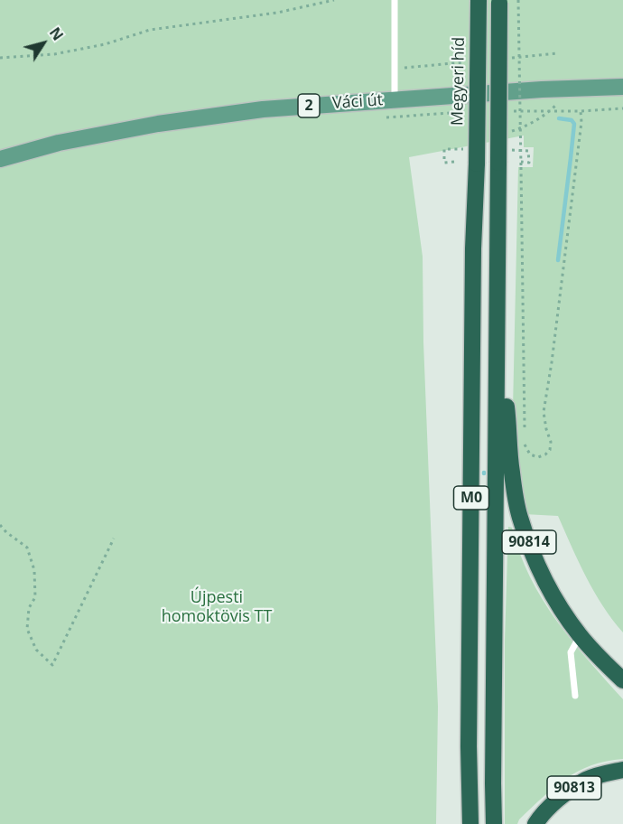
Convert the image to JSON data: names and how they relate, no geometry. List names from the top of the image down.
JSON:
{
  "streets": {
    "highway": [
      "Megyeri híd",
      "M0",
      "90814",
      "90813"
    ],
    "main road": ["Váci út", "2"]
  },
  "crossings": [
    ["Megyeri híd", "M0"],
    ["M0", "90814"]
  ],
  "parks": ["Újpesti homoktövis TT"],
  "north": "top right"
}
